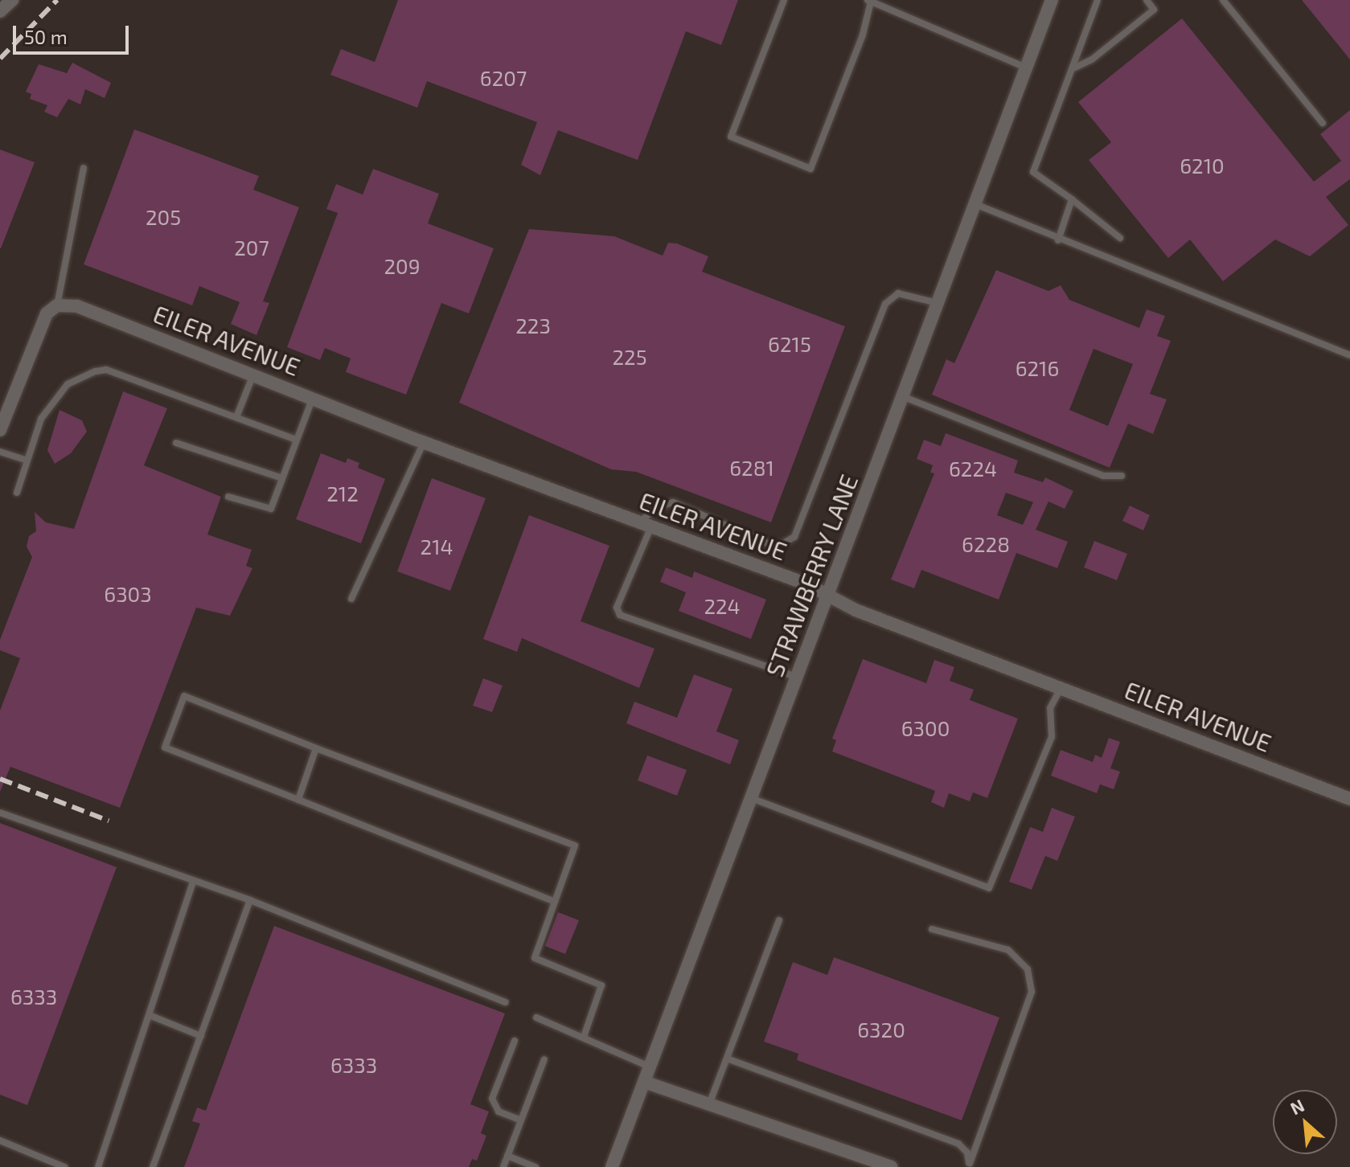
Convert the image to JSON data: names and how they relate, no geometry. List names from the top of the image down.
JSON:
{
  "streets": {
    "street": ["EILER AVENUE", "STRAWBERRY LANE"]
  },
  "crossings": [
    ["EILER AVENUE", "STRAWBERRY LANE"]
  ],
  "house_numbers": [
    "6207",
    "6210",
    "205",
    "207",
    "209",
    "223",
    "6215",
    "225",
    "6216",
    "6281",
    "6224",
    "212",
    "6228",
    "214",
    "6303",
    "224",
    "6300",
    "6333",
    "6320",
    "6333"
  ],
  "scale_bar": "50 m",
  "north": "top left"
}
